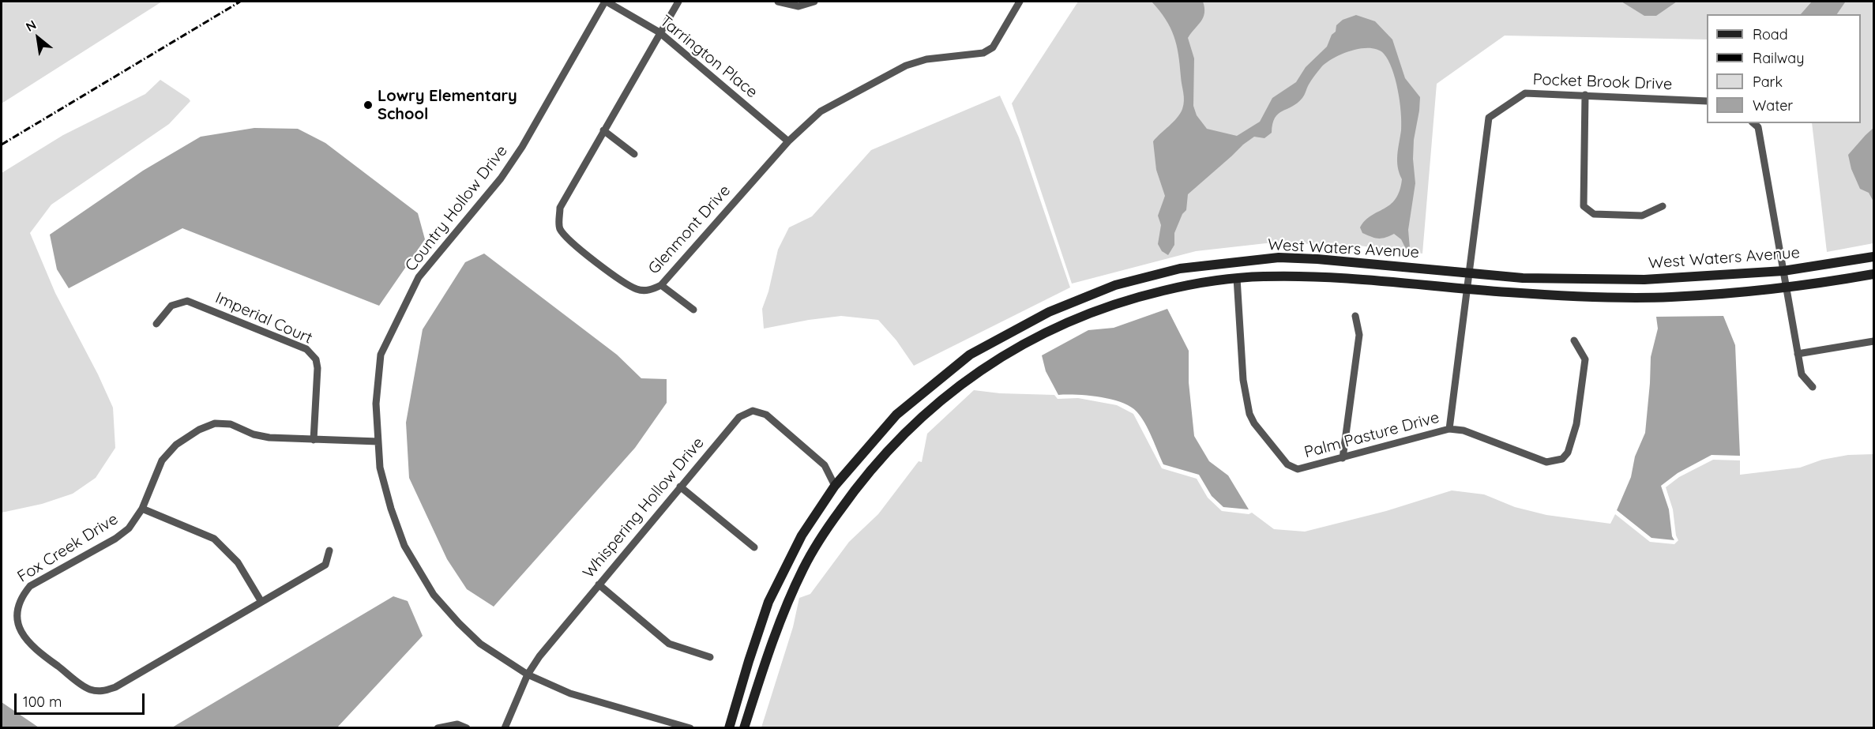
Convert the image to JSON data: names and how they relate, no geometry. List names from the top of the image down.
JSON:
{
  "streets": {
    "street": [
      "Tarrington Place",
      "Pocket Brook Drive",
      "Country Hollow Drive",
      "Glenmont Drive",
      "West Waters Avenue",
      "Imperial Court",
      "Palm Pasture Drive",
      "Whispering Hollow Drive",
      "Fox Creek Drive"
    ]
  },
  "crossings": [
    ["Tarrington Place", "Country Hollow Drive"],
    ["Tarrington Place", "Glenmont Drive"],
    ["Pocket Brook Drive", "West Waters Avenue"],
    ["Pocket Brook Drive", "Palm Pasture Drive"],
    ["Country Hollow Drive", "Whispering Hollow Drive"],
    ["Country Hollow Drive", "Fox Creek Drive"],
    ["West Waters Avenue", "Palm Pasture Drive"],
    ["West Waters Avenue", "Whispering Hollow Drive"],
    ["Imperial Court", "Fox Creek Drive"]
  ],
  "places": ["Lowry Elementary School"],
  "legend": [
    "Road",
    "Railway",
    "Park",
    "Water"
  ],
  "scale_bar": "100 m",
  "north": "top left"
}
